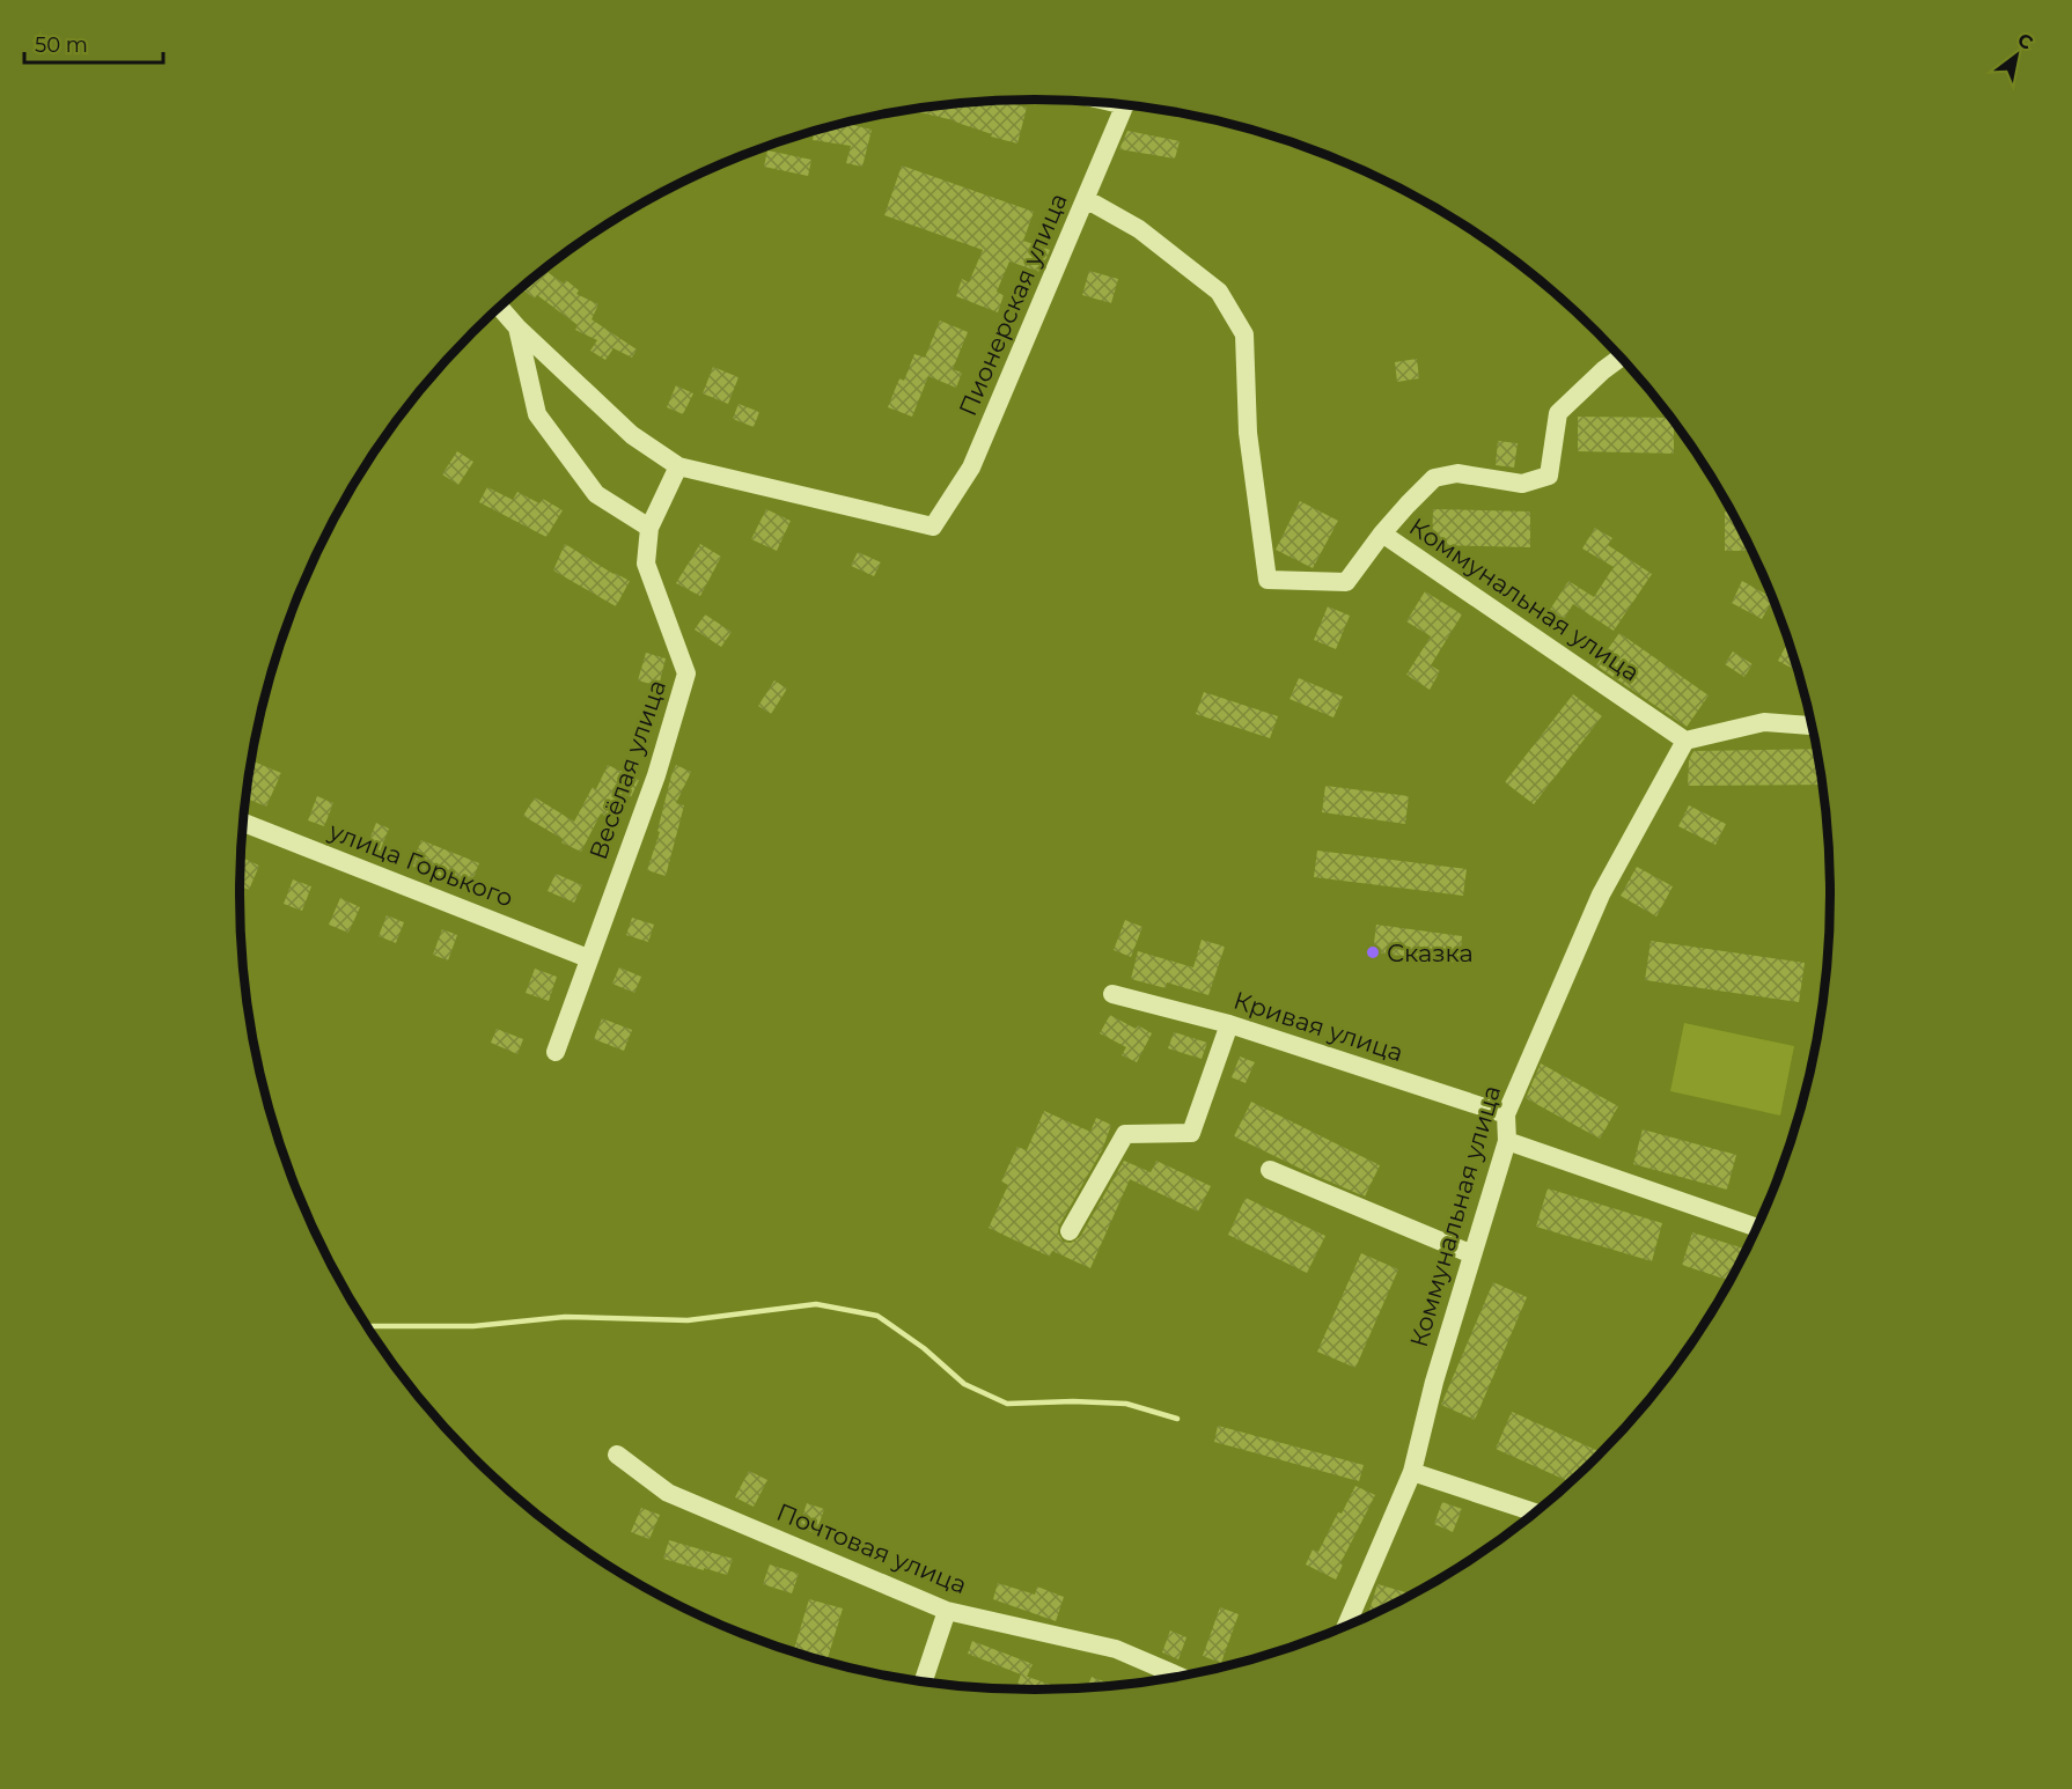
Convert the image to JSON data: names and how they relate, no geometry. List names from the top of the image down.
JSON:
{
  "streets": {
    "street": [
      "Пионерская улица",
      "Коммунальная улица",
      "Весёлая улица",
      "улица Горького",
      "Кривая улица",
      "Почтовая улица"
    ]
  },
  "crossings": [
    ["Пионерская улица", "Весёлая улица"],
    ["Коммунальная улица", "Кривая улица"],
    ["Весёлая улица", "улица Горького"]
  ],
  "places": ["Сказка"],
  "scale_bar": "50 m",
  "north": "top right"
}
